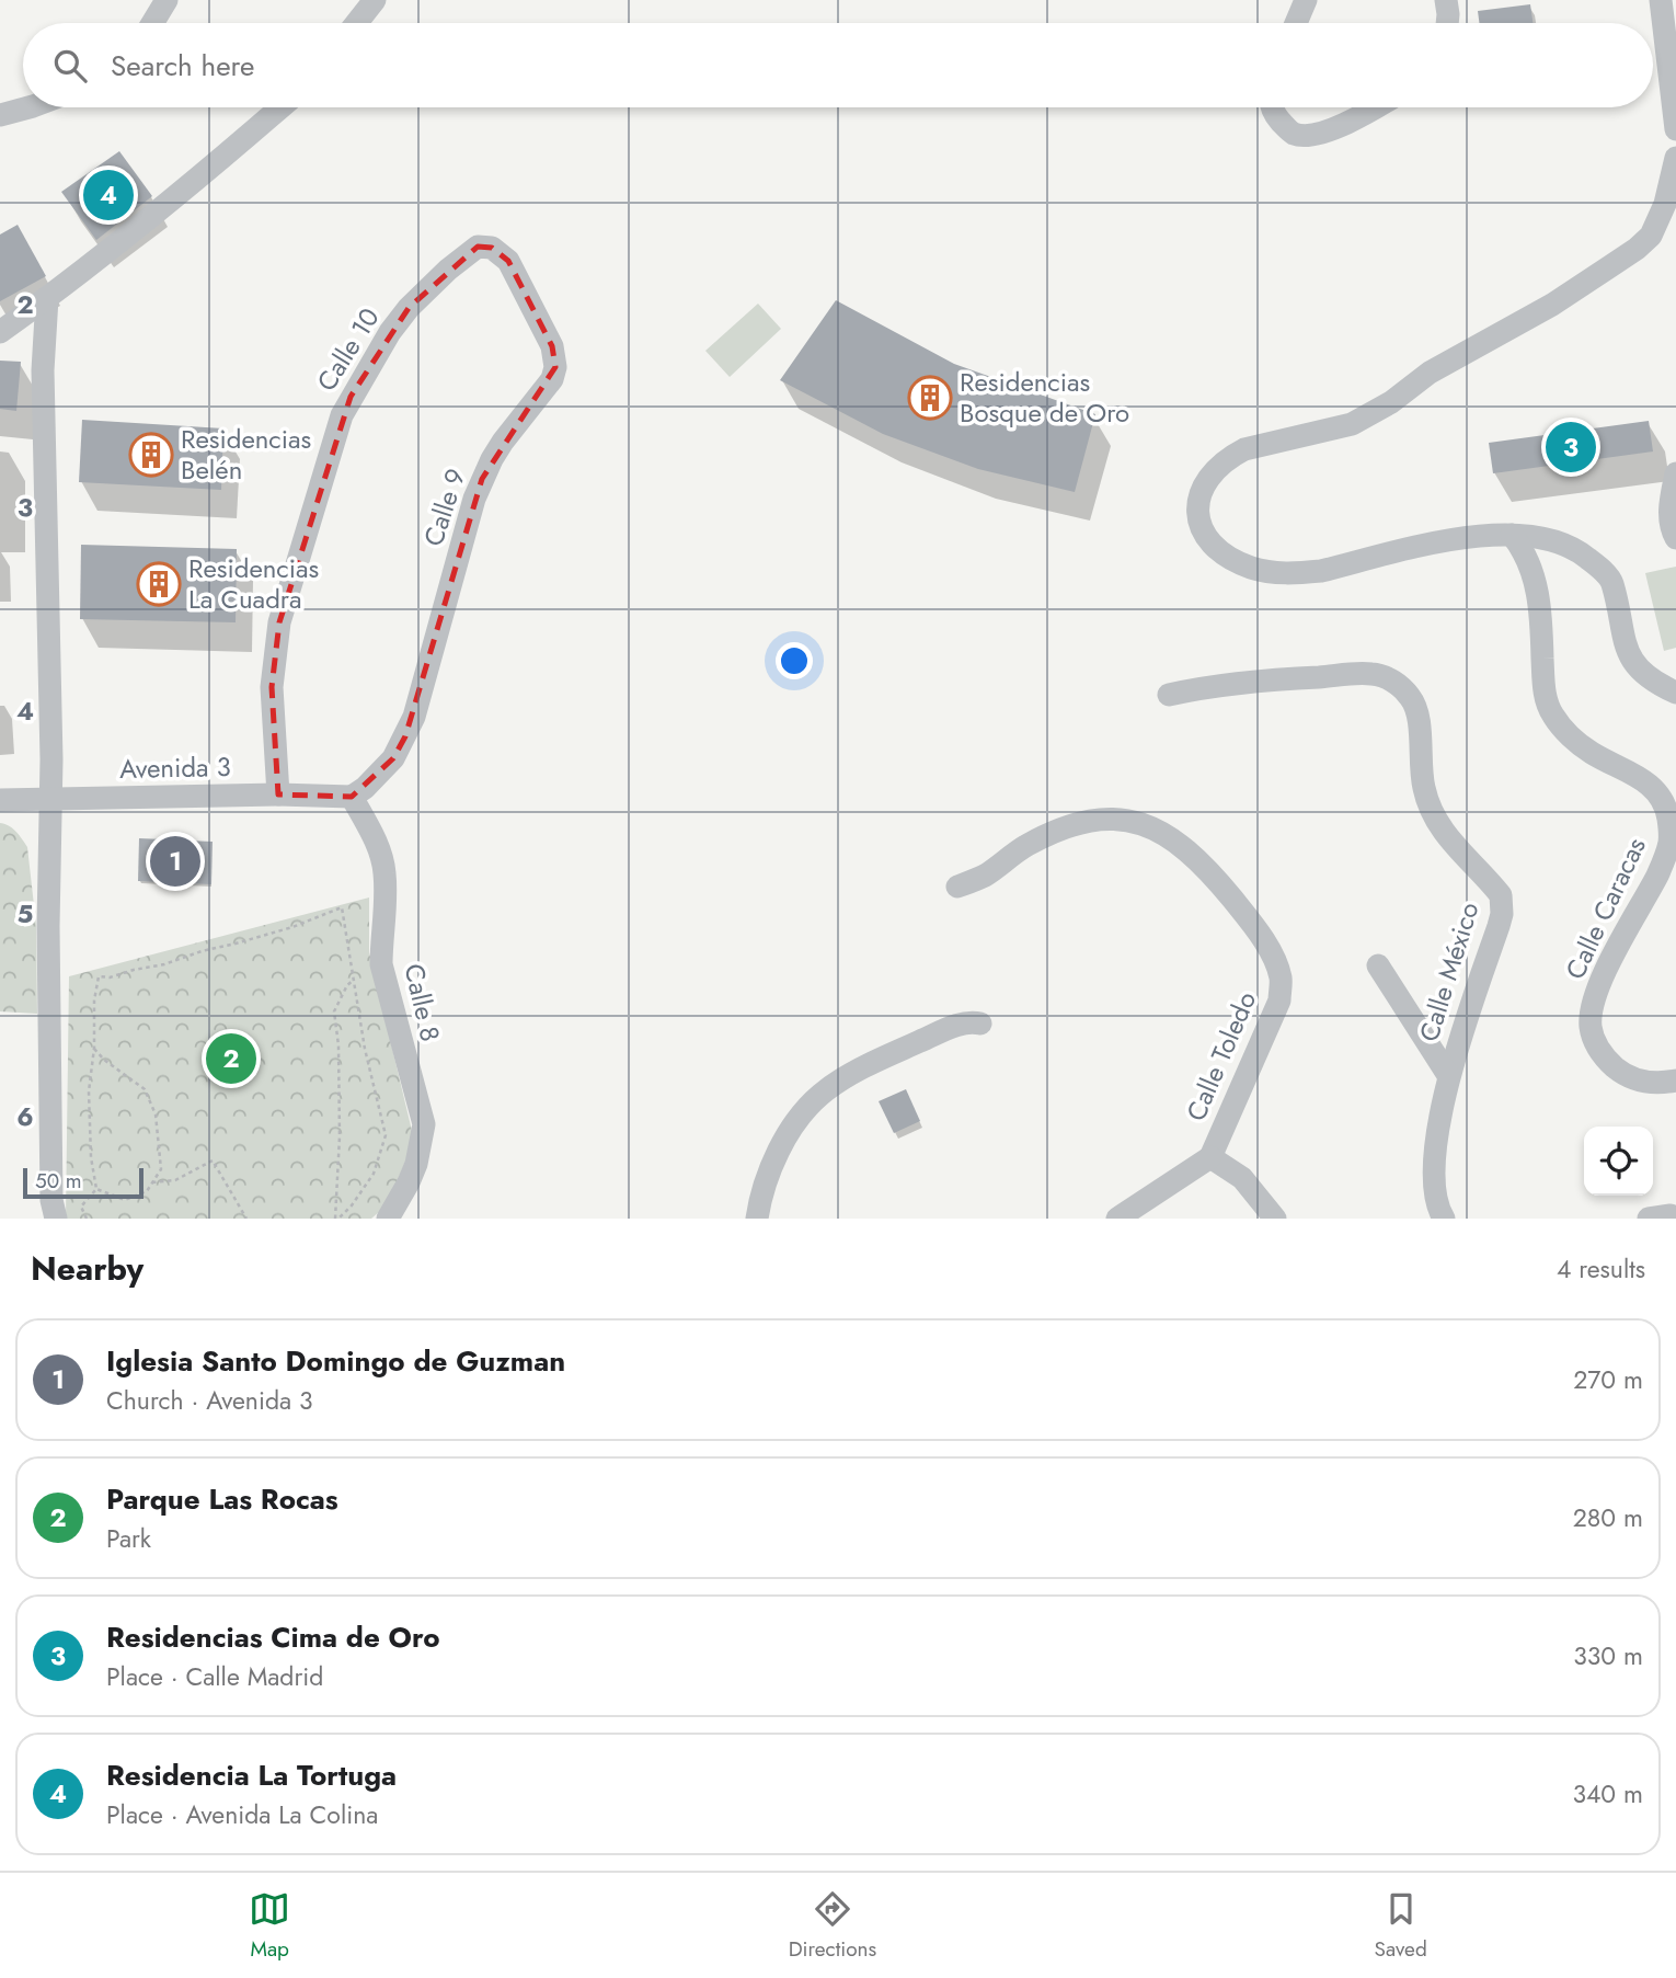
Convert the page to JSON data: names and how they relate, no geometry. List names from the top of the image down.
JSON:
{
  "streets": {
    "street": [
      "Calle 10",
      "Calle 9",
      "Avenida 3",
      "Calle Caracas",
      "Calle México",
      "Calle 8",
      "Calle Toledo"
    ]
  },
  "crossings": [
    ["Calle 10", "Calle 9"],
    ["Calle 10", "Avenida 3"],
    ["Calle 9", "Avenida 3"],
    ["Calle 9", "Calle 8"],
    ["Avenida 3", "Calle 8"]
  ],
  "places": {
    "building": ["Residencias Bosque de Oro", "Residencias Belén", "Residencias La Cuadra"]
  },
  "scale_bar": "50 m",
  "page": {
    "search": "Search here",
    "pins": [
      "4",
      "3",
      "1",
      "2"
    ],
    "scale": "50 m",
    "heading": ["Nearby", "4 results"],
    "list": [
      {
        "mark": "1",
        "name": "Iglesia Santo Domingo de Guzman",
        "note": "Church · Avenida 3",
        "value": "270 m"
      },
      {
        "mark": "2",
        "name": "Parque Las Rocas",
        "note": "Park",
        "value": "280 m"
      },
      {
        "mark": "3",
        "name": "Residencias Cima de Oro",
        "note": "Place · Calle Madrid",
        "value": "330 m"
      },
      {
        "mark": "4",
        "name": "Residencia La Tortuga",
        "note": "Place · Avenida La Colina",
        "value": "340 m"
      }
    ],
    "nav": ["Map", "Directions", "Saved"]
  },
  "grid": {
    "rows": [
      "2",
      "3",
      "4",
      "5",
      "6"
    ]
  }
}
